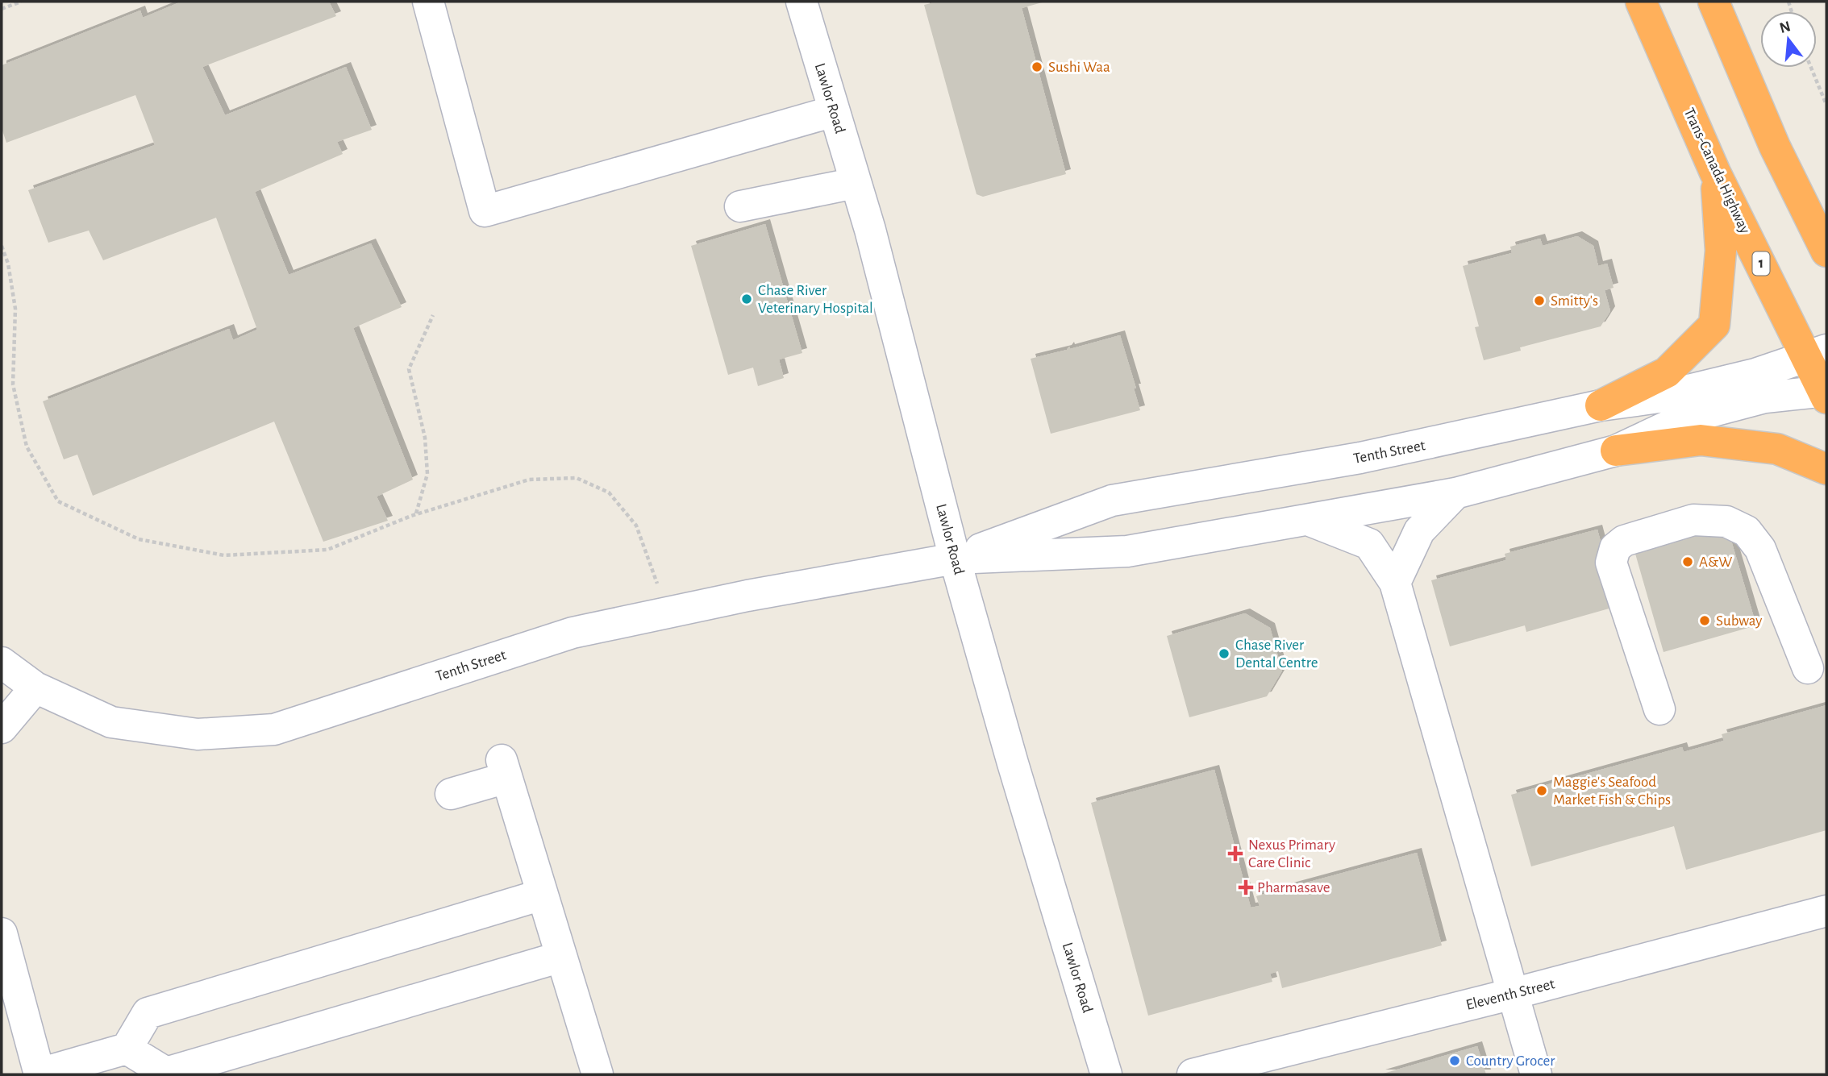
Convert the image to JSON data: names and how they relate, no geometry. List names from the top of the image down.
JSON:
{
  "streets": {
    "highway": ["Trans-Canada Highway", "1"],
    "street": ["Lawlor Road", "Tenth Street", "Eleventh Street"]
  },
  "crossings": [
    ["Lawlor Road", "Tenth Street"],
    ["Trans-Canada Highway", "Tenth Street"]
  ],
  "places": {
    "other": [
      "Sushi Waa",
      "Chase River Veterinary Hospital",
      "Smitty's",
      "A&W",
      "Subway",
      "Chase River Dental Centre",
      "Maggie's Seafood Market Fish & Chips",
      "Country Grocer"
    ],
    "health": ["Nexus Primary Care Clinic", "Pharmasave"]
  },
  "north": "top"
}
